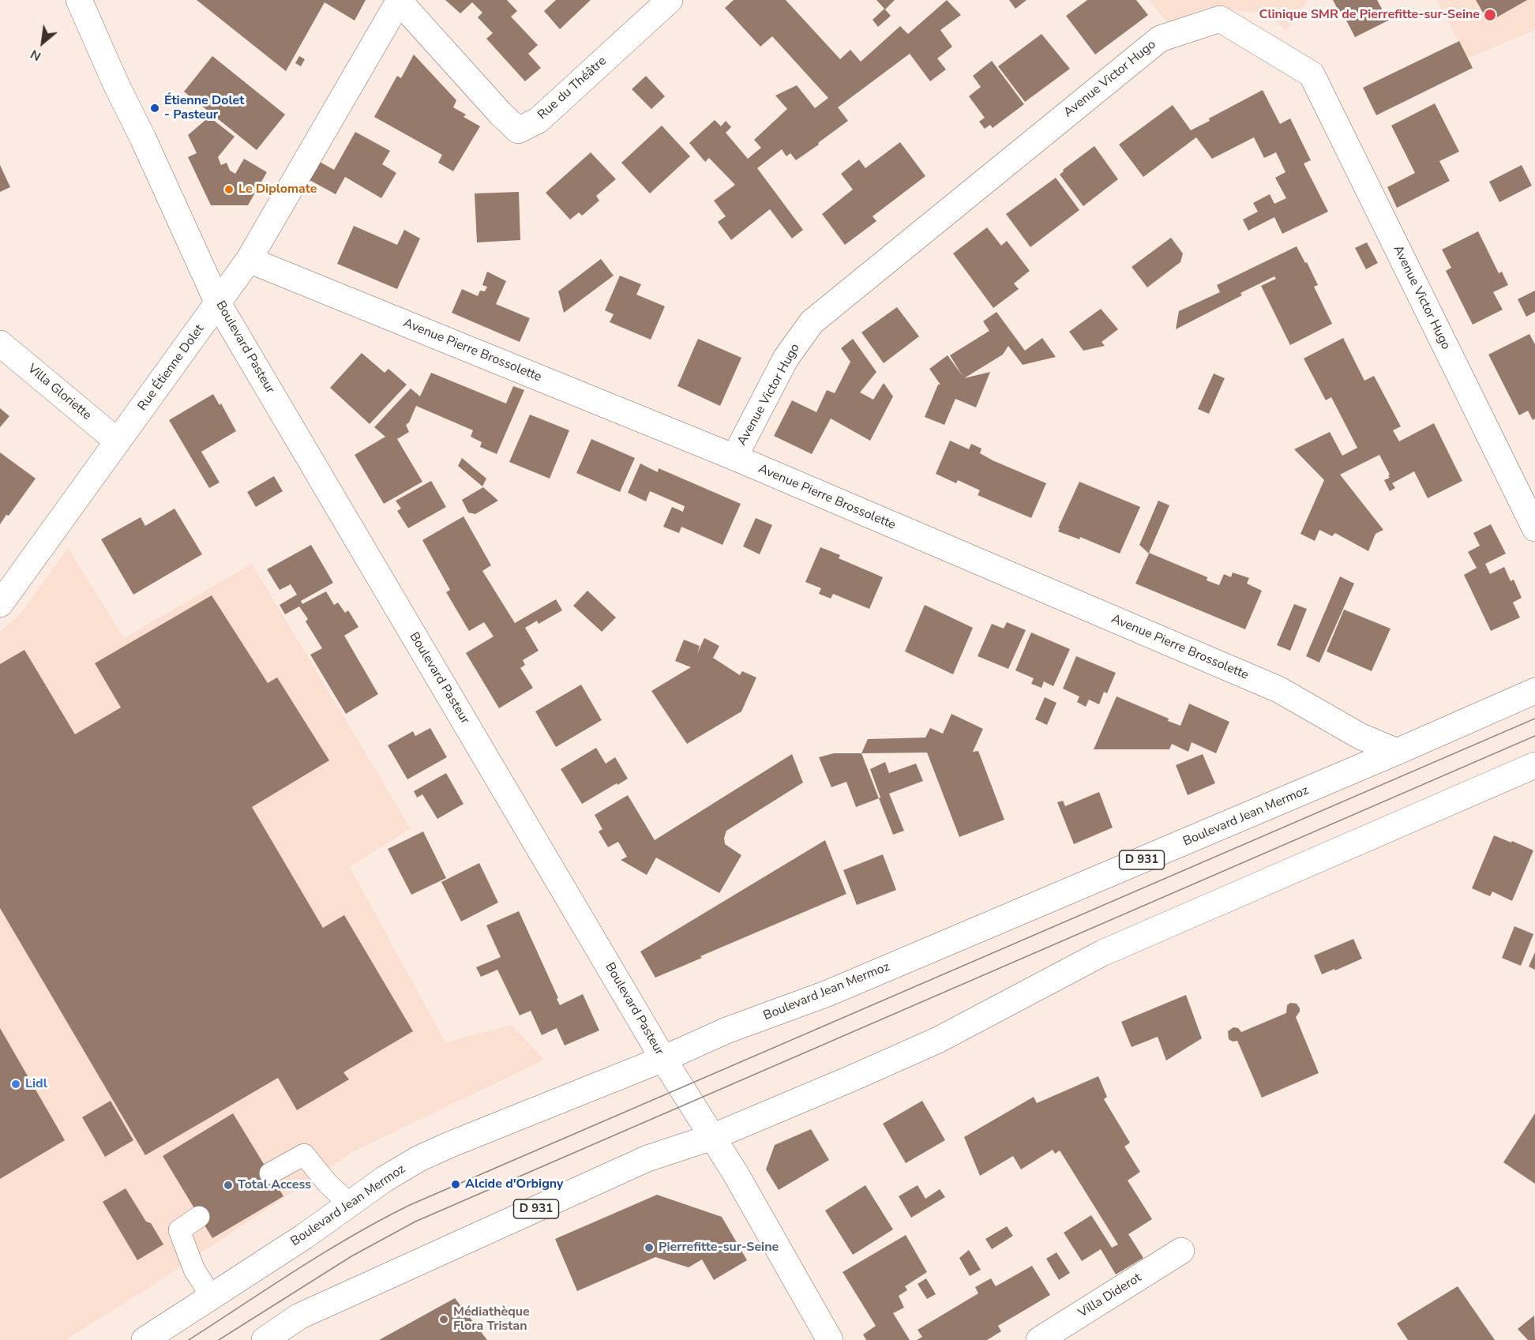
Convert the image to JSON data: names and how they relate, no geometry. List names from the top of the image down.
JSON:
{
  "streets": {
    "main road": [
      "Avenue Victor Hugo",
      "Rue du Théâtre",
      "Boulevard Pasteur",
      "Avenue Pierre Brossolette",
      "Rue Étienne Dolet",
      "Villa Gloriette",
      "Boulevard Jean Mermoz",
      "D 931",
      "Villa Diderot"
    ]
  },
  "crossings": [
    ["Avenue Victor Hugo", "Avenue Pierre Brossolette"],
    ["Rue du Théâtre", "Rue Étienne Dolet"],
    ["Boulevard Pasteur", "Rue Étienne Dolet"],
    ["Boulevard Pasteur", "Boulevard Jean Mermoz"],
    ["Boulevard Pasteur", "D 931"],
    ["Avenue Pierre Brossolette", "Rue Étienne Dolet"],
    ["Avenue Pierre Brossolette", "Boulevard Jean Mermoz"],
    ["Rue Étienne Dolet", "Villa Gloriette"]
  ],
  "places": [
    "Clinique SMR de Pierrefitte-sur-Seine",
    "Étienne Dolet - Pasteur",
    "Le Diplomate",
    "Lidl",
    "Alcide d'Orbigny",
    "Total Access",
    "Pierrefitte-sur-Seine",
    "Médiathèque Flora Tristan"
  ],
  "north": "bottom left"
}
